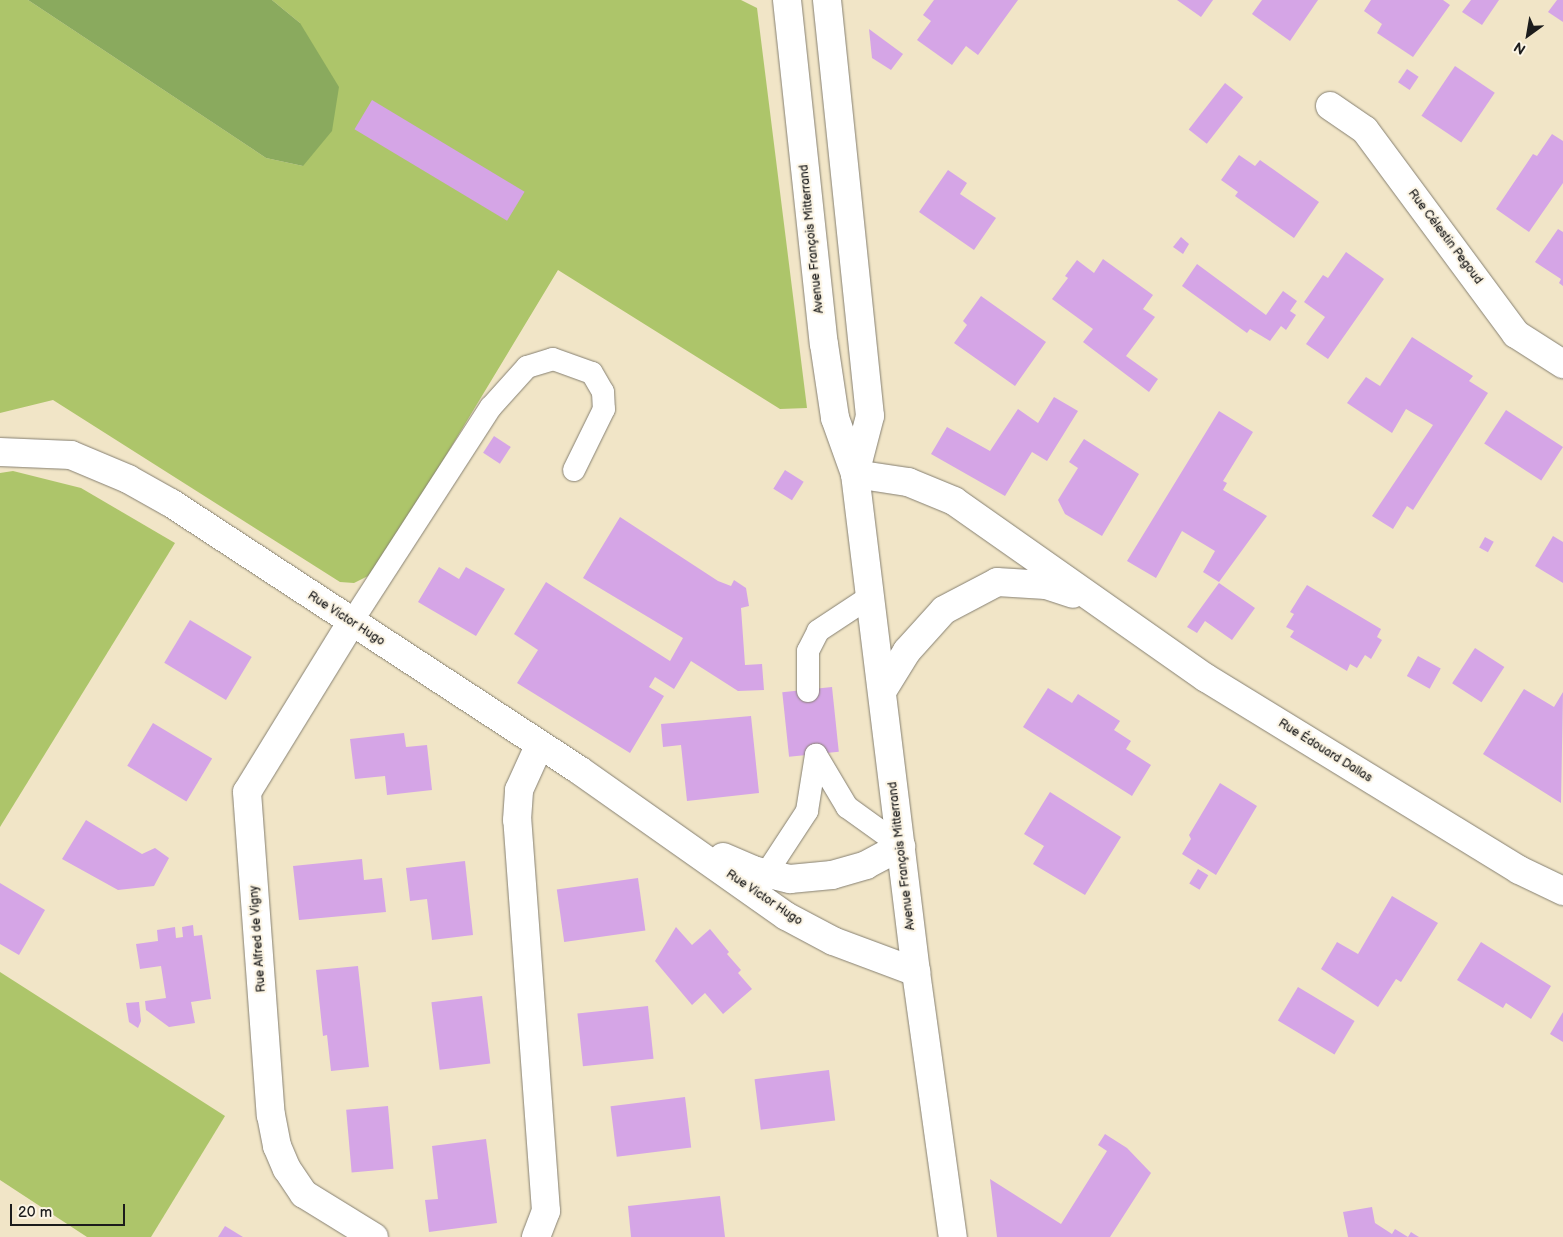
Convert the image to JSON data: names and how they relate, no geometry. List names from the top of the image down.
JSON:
{
  "streets": {
    "street": [
      "Rue Célestin Pegoud",
      "Avenue François Mitterrand",
      "Rue Victor Hugo",
      "Rue Édouard Dallas",
      "Rue Alfred de Vigny"
    ]
  },
  "crossings": [
    ["Avenue François Mitterrand", "Rue Victor Hugo"],
    ["Avenue François Mitterrand", "Rue Édouard Dallas"],
    ["Rue Victor Hugo", "Rue Alfred de Vigny"]
  ],
  "scale_bar": "20 m",
  "north": "bottom left"
}
